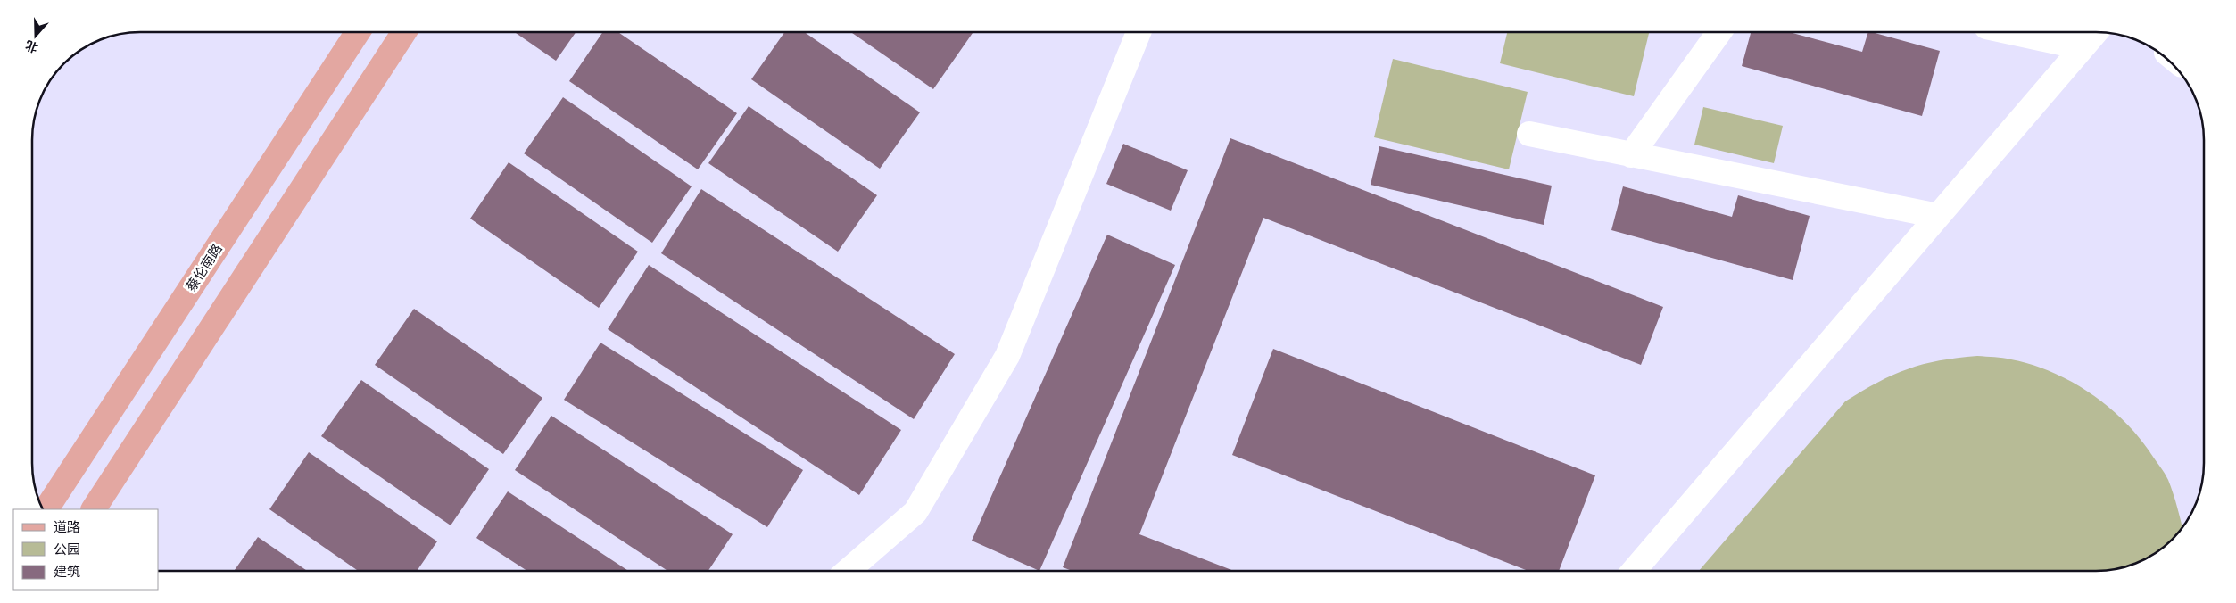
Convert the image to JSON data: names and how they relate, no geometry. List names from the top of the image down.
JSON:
{
  "streets": {
    "main road": ["蔡伦南路"]
  },
  "legend": ["道路", "公园", "建筑"],
  "north": "bottom"
}
